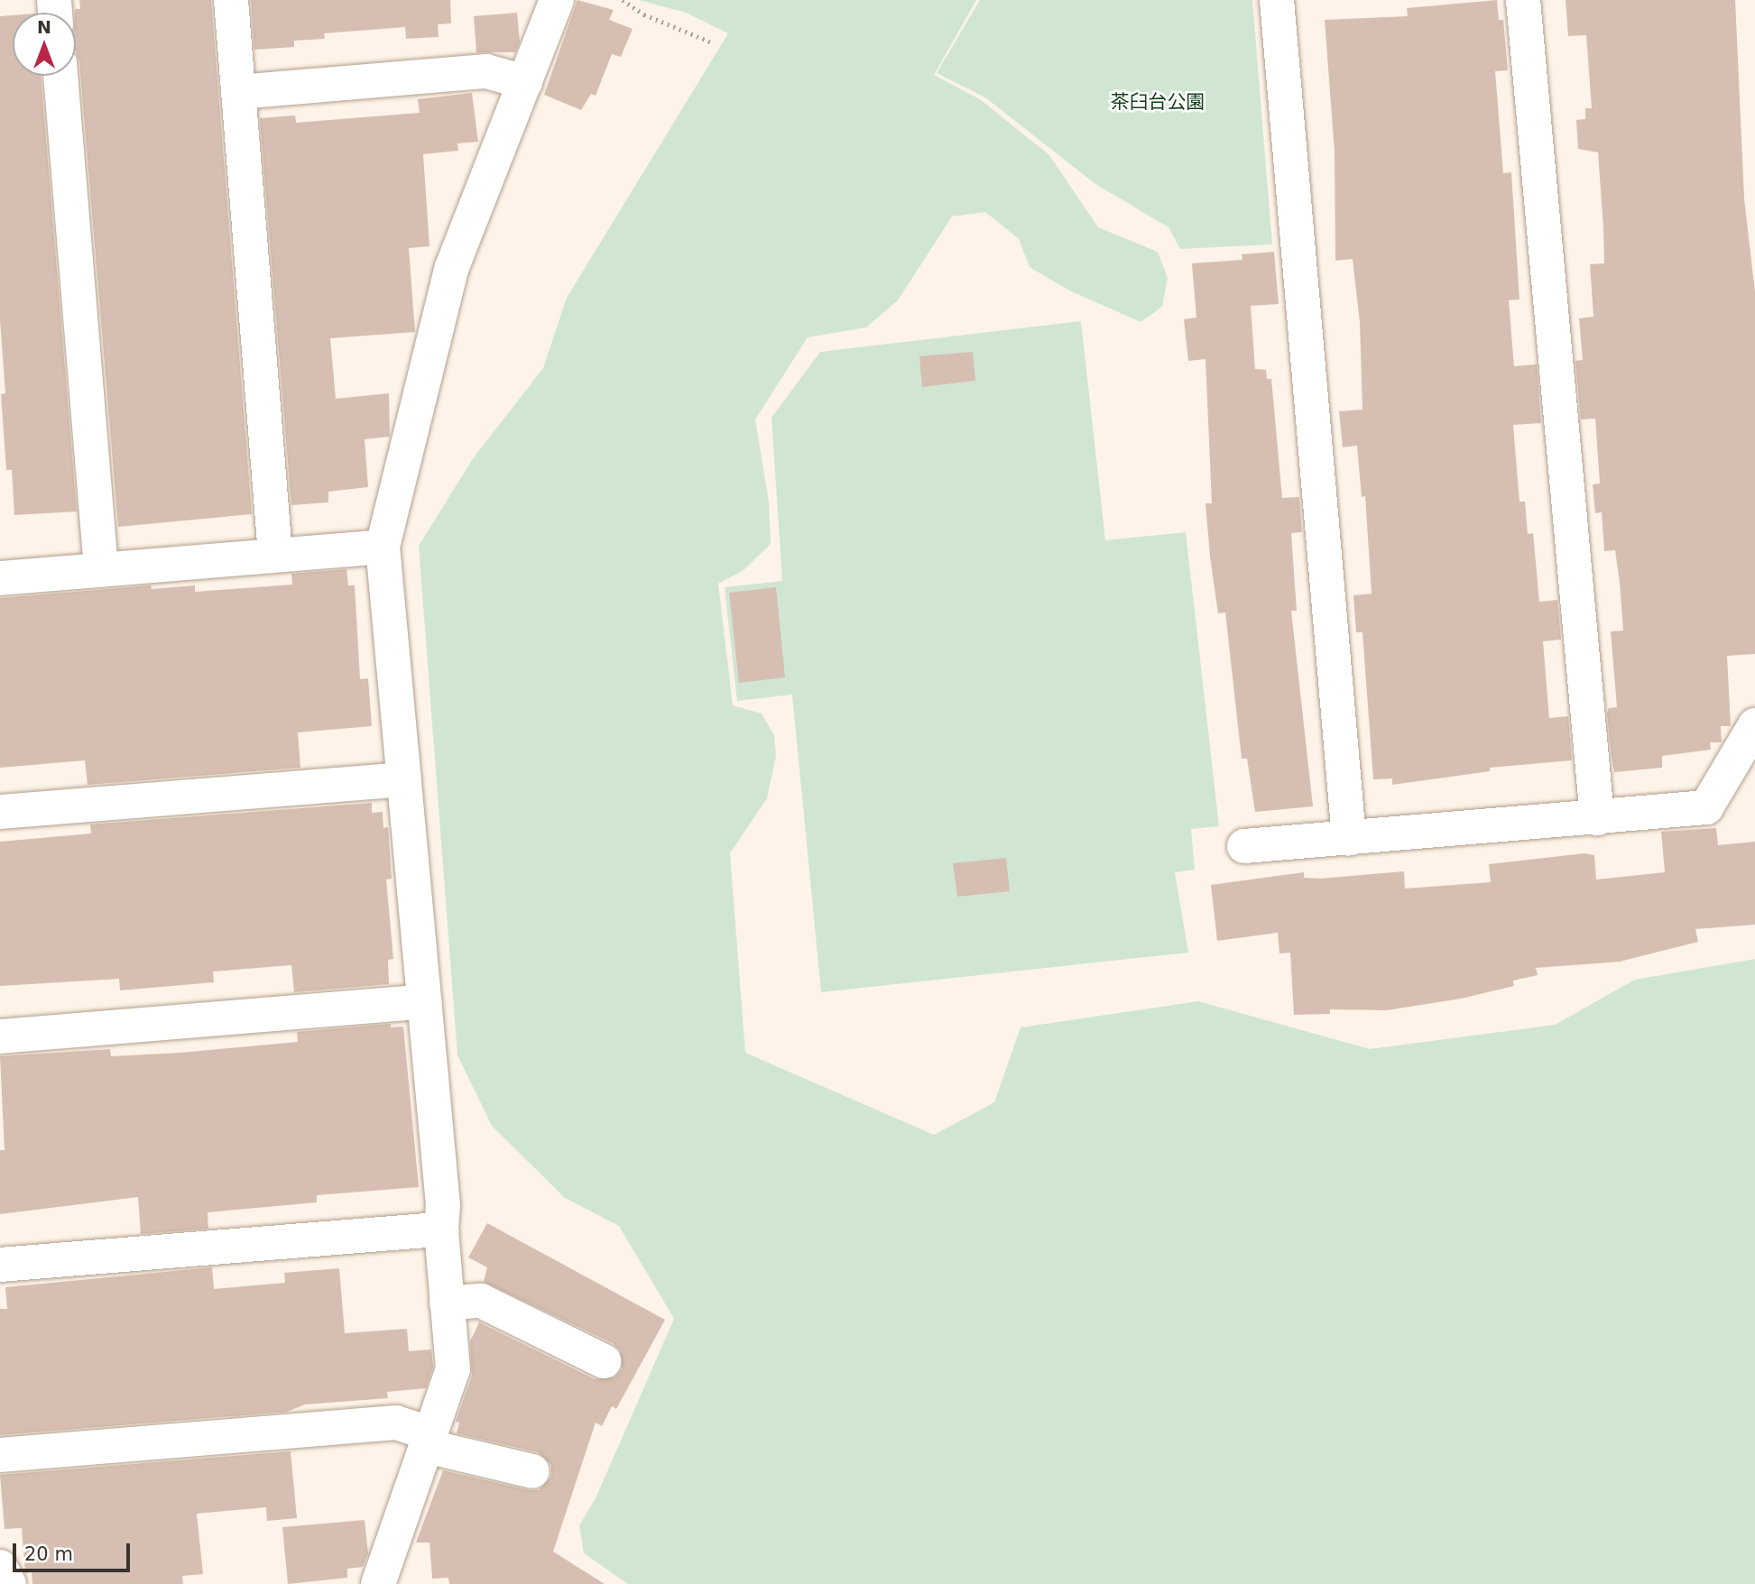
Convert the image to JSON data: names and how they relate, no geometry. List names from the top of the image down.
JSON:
{
  "parks": ["茶臼台公園"],
  "scale_bar": "20 m",
  "north": "top"
}
